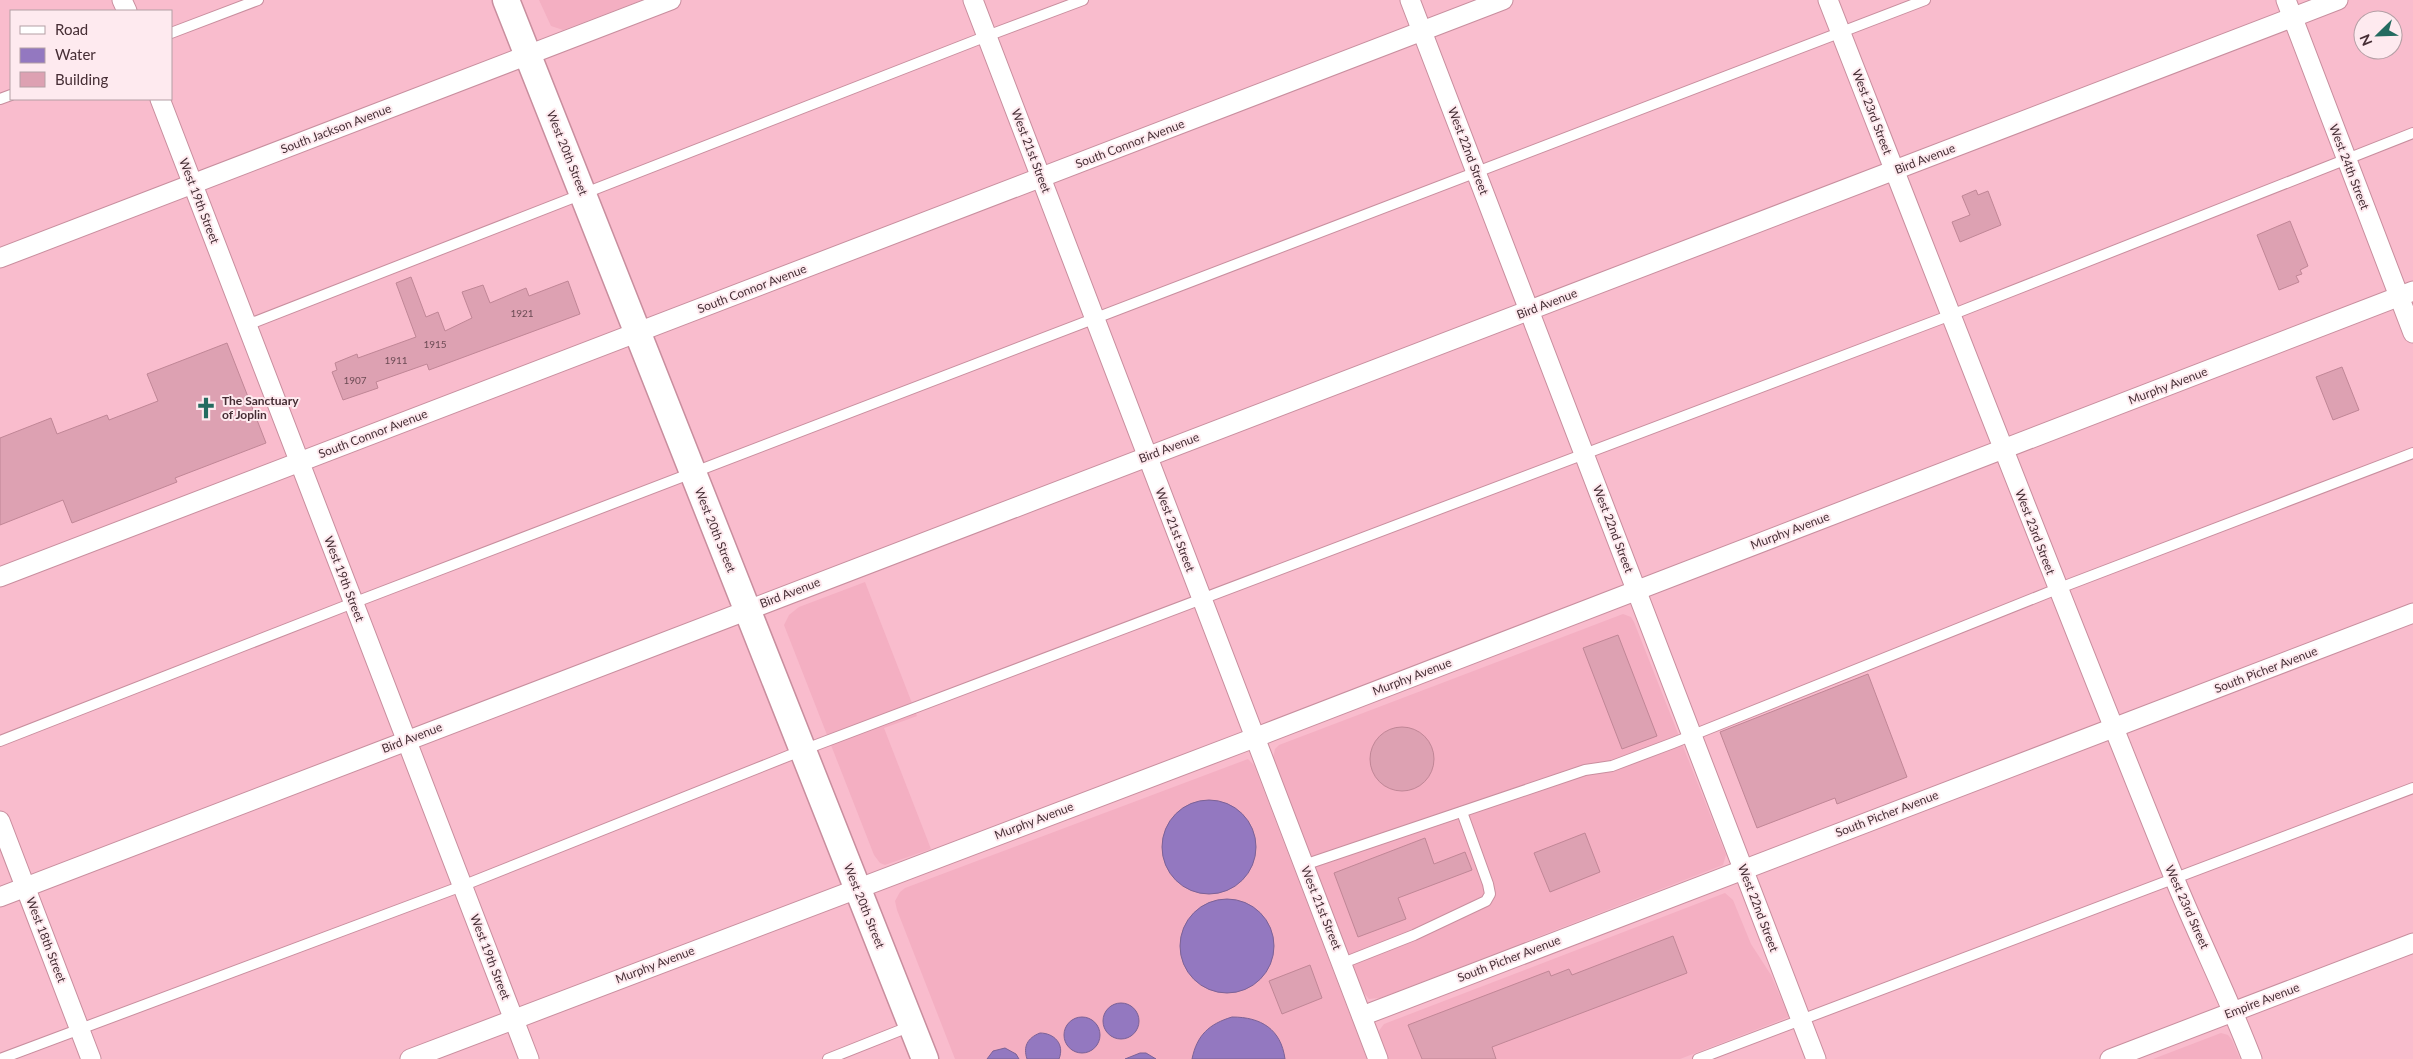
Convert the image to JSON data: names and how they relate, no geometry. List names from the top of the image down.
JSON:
{
  "streets": {
    "main road": ["West 20th Street"],
    "street": [
      "West 23rd Street",
      "South Jackson Avenue",
      "South Connor Avenue",
      "West 21st Street",
      "West 22nd Street",
      "Bird Avenue",
      "West 24th Street",
      "West 19th Street",
      "Murphy Avenue",
      "South Picher Avenue",
      "West 18th Street",
      "Empire Avenue"
    ]
  },
  "crossings": [
    ["West 23rd Street", "Bird Avenue"],
    ["West 23rd Street", "Murphy Avenue"],
    ["West 23rd Street", "South Picher Avenue"],
    ["West 23rd Street", "Empire Avenue"],
    ["South Jackson Avenue", "West 20th Street"],
    ["South Jackson Avenue", "West 19th Street"],
    ["South Connor Avenue", "West 21st Street"],
    ["South Connor Avenue", "West 22nd Street"],
    ["South Connor Avenue", "West 20th Street"],
    ["South Connor Avenue", "West 19th Street"],
    ["West 21st Street", "Bird Avenue"],
    ["West 21st Street", "Murphy Avenue"],
    ["West 21st Street", "South Picher Avenue"],
    ["West 22nd Street", "Bird Avenue"],
    ["West 22nd Street", "Murphy Avenue"],
    ["West 22nd Street", "South Picher Avenue"],
    ["West 20th Street", "Bird Avenue"],
    ["West 20th Street", "Murphy Avenue"],
    ["Bird Avenue", "West 24th Street"],
    ["Bird Avenue", "West 19th Street"],
    ["Bird Avenue", "West 18th Street"],
    ["West 24th Street", "Murphy Avenue"],
    ["West 19th Street", "Murphy Avenue"]
  ],
  "places": {
    "church": ["The Sanctuary of Joplin"]
  },
  "house_numbers": [
    "1921",
    "1915",
    "1911",
    "1907"
  ],
  "legend": ["Road", "Water", "Building"],
  "north": "bottom left"
}
